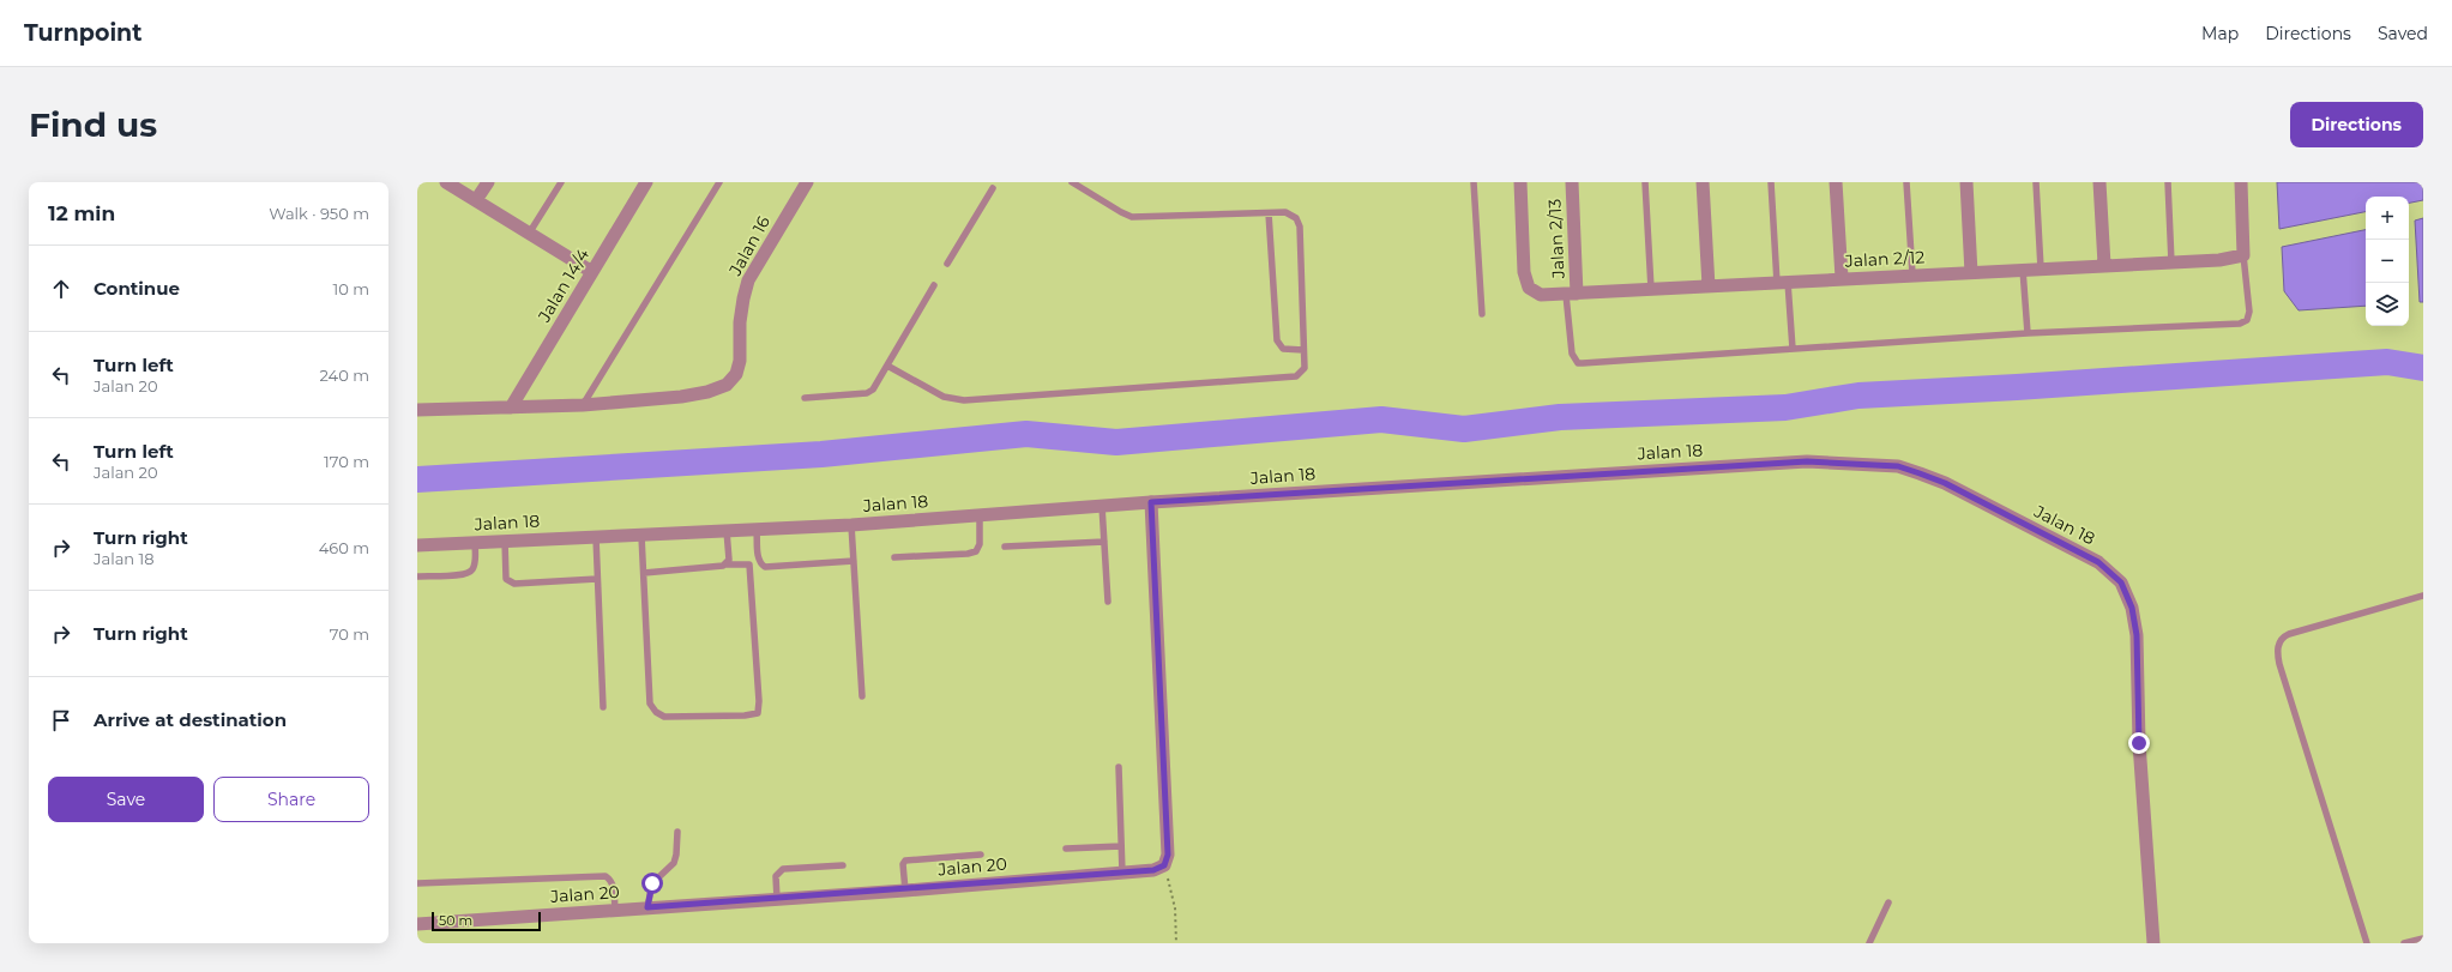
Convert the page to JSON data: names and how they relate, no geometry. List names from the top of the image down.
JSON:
{
  "streets": {
    "street": [
      "Jalan 2/13",
      "Jalan 16",
      "Jalan 2/12",
      "Jalan 14/4",
      "Jalan 18",
      "Jalan 20"
    ]
  },
  "crossings": [
    ["Jalan 2/13", "Jalan 2/12"]
  ],
  "scale_bar": "50 m",
  "page": {
    "header": "Turnpoint",
    "nav": ["Map", "Directions", "Saved"],
    "buttons": [
      "Directions",
      ["Save", "Share"]
    ],
    "title": "Find us",
    "heading": ["12 min", "Walk · 950 m"],
    "map_buttons": ["+", "−"],
    "list": [
      ["Continue", "10 m"],
      ["Turn left", "Jalan 20", "240 m"],
      ["Turn left", "Jalan 20", "170 m"],
      ["Turn right", "Jalan 18", "460 m"],
      ["Turn right", "70 m"],
      "Arrive at destination"
    ],
    "scale": "50 m"
  }
}
